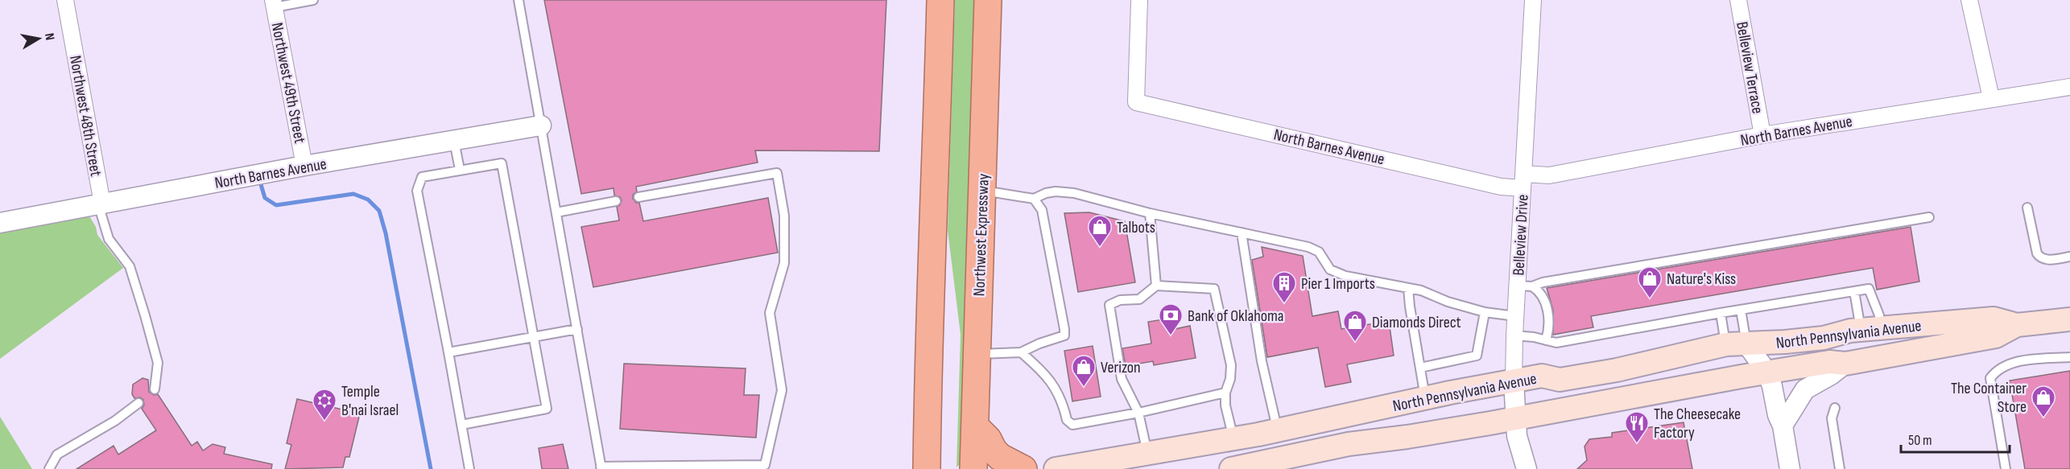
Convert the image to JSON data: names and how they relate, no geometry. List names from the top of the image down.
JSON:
{
  "streets": {
    "highway": ["Northwest Expressway"],
    "main road": ["North Pennsylvania Avenue"],
    "street": [
      "Belleview Terrace",
      "Northwest 49th Street",
      "Northwest 48th Street",
      "North Barnes Avenue",
      "Belleview Drive"
    ]
  },
  "crossings": [
    ["Belleview Terrace", "North Barnes Avenue"],
    ["Northwest 49th Street", "North Barnes Avenue"],
    ["Northwest 48th Street", "North Barnes Avenue"],
    ["North Barnes Avenue", "Belleview Drive"],
    ["Belleview Drive", "North Pennsylvania Avenue"]
  ],
  "places": {
    "shop": [
      "Talbots",
      "Nature's Kiss",
      "Diamonds Direct",
      "Verizon",
      "The Container Store"
    ],
    "building": ["Pier 1 Imports"],
    "bank": ["Bank of Oklahoma"],
    "synagogue": ["Temple B'nai Israel"],
    "restaurant": ["The Cheesecake Factory"]
  },
  "scale_bar": "50 m",
  "north": "right"
}
